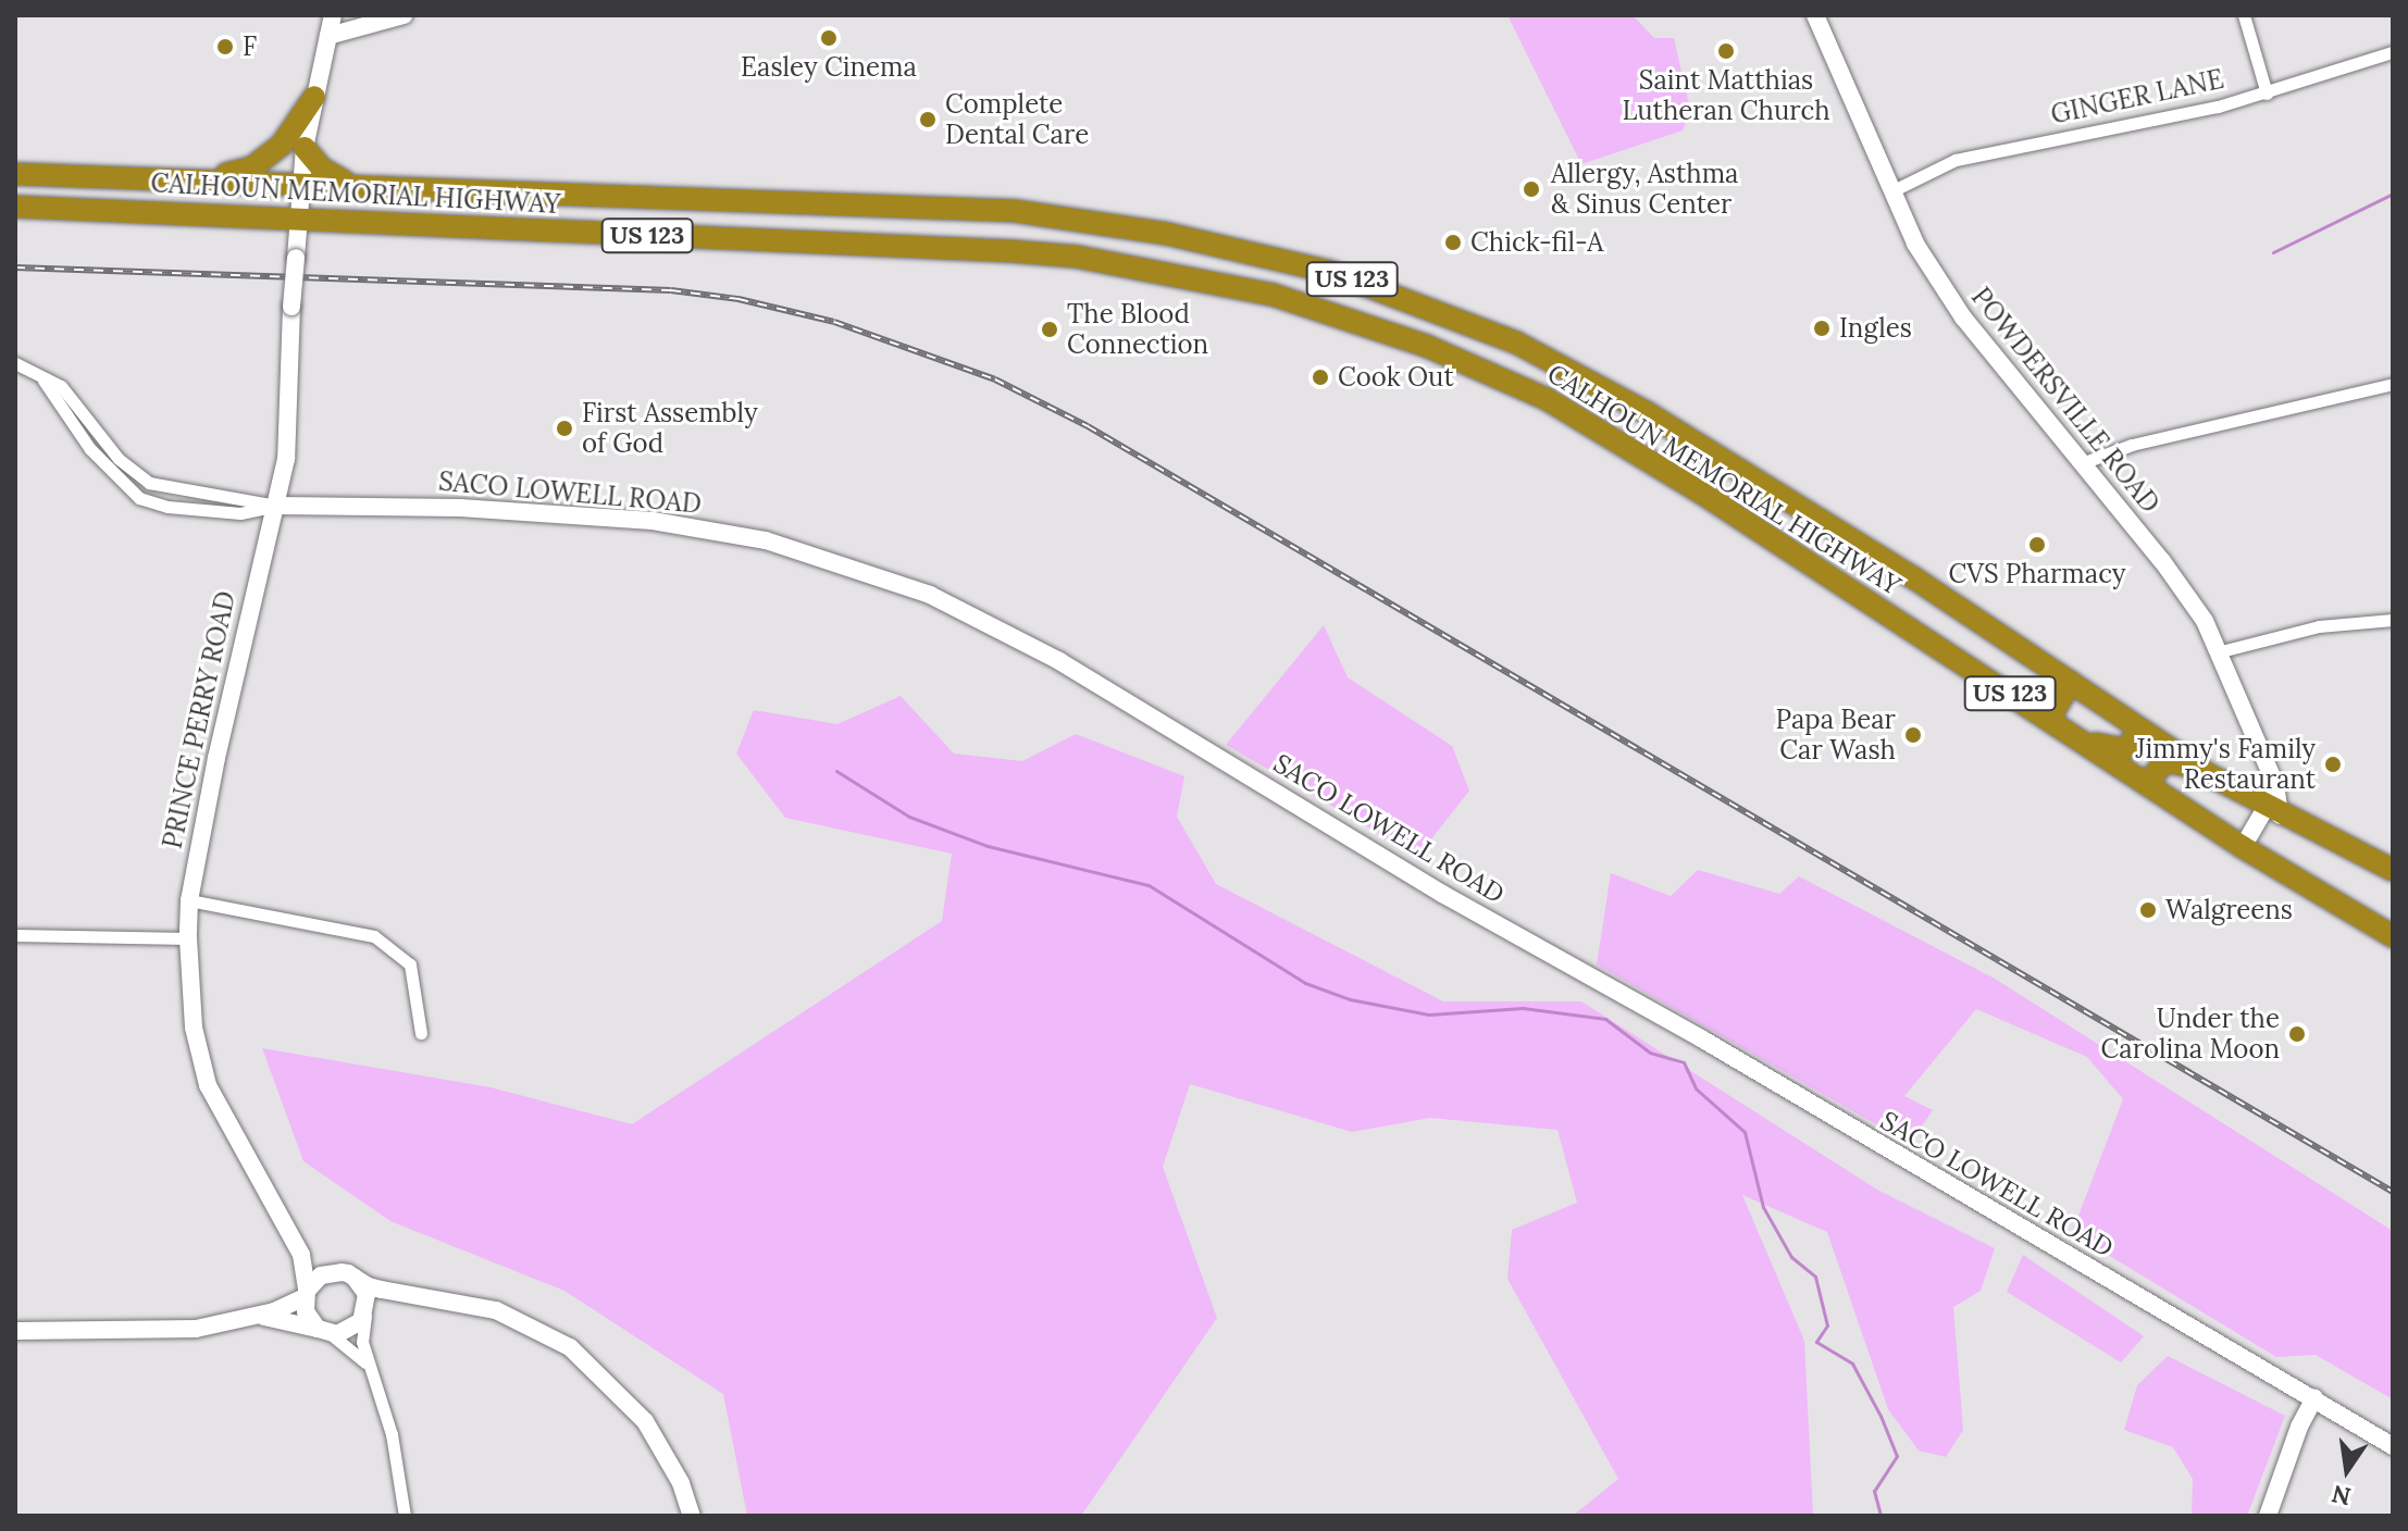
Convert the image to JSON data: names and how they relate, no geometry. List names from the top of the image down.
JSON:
{
  "streets": {
    "highway": ["CALHOUN MEMORIAL HIGHWAY", "US 123"],
    "street": [
      "GINGER LANE",
      "POWDERSVILLE ROAD",
      "SACO LOWELL ROAD",
      "PRINCE PERRY ROAD"
    ]
  },
  "crossings": [
    ["GINGER LANE", "POWDERSVILLE ROAD"],
    ["CALHOUN MEMORIAL HIGHWAY", "POWDERSVILLE ROAD"],
    ["CALHOUN MEMORIAL HIGHWAY", "PRINCE PERRY ROAD"],
    ["SACO LOWELL ROAD", "PRINCE PERRY ROAD"]
  ],
  "places": [
    "Easley Cinema",
    "F",
    "Saint Matthias Lutheran Church",
    "Complete Dental Care",
    "Allergy, Asthma & Sinus Center",
    "Chick-fil-A",
    "Ingles",
    "The Blood Connection",
    "Cook Out",
    "First Assembly of God",
    "CVS Pharmacy",
    "Papa Bear Car Wash",
    "Jimmy's Family Restaurant",
    "Walgreens",
    "Under the Carolina Moon"
  ],
  "north": "bottom"
}
